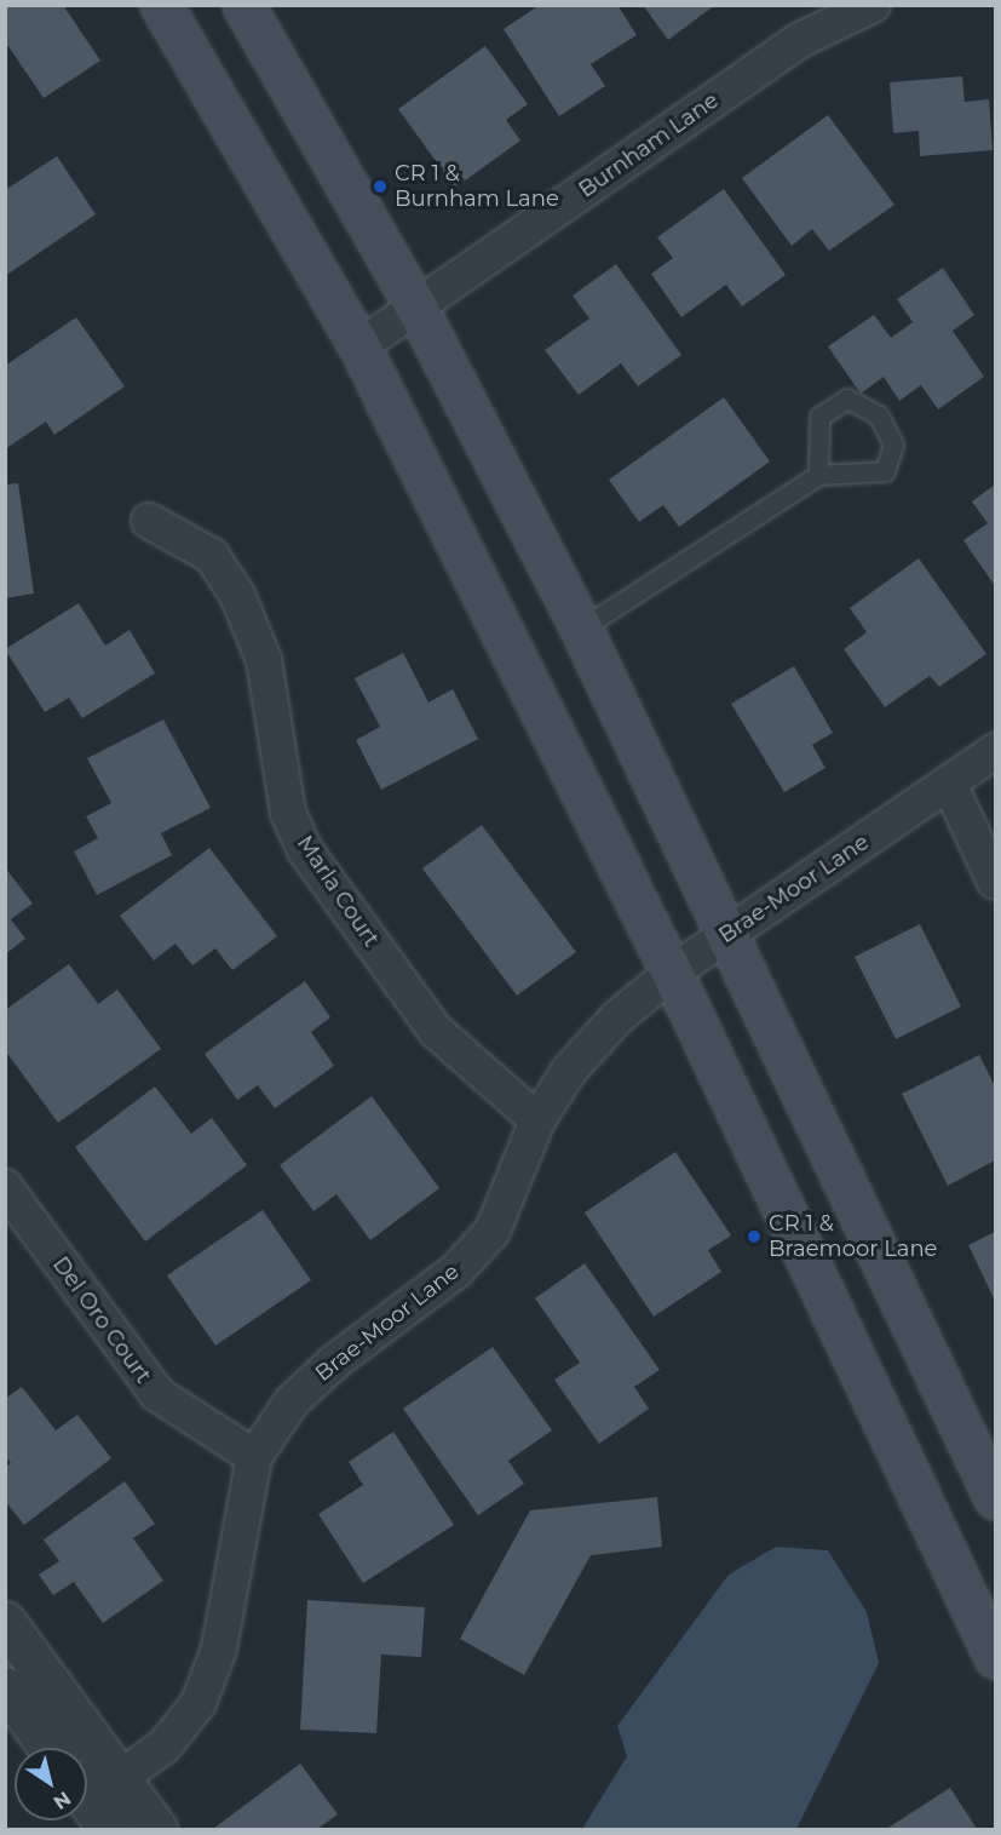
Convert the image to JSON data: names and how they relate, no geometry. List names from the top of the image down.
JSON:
{
  "streets": {
    "street": [
      "Burnham Lane",
      "Brae-Moor Lane",
      "Marla Court",
      "Del Oro Court"
    ]
  },
  "crossings": [
    ["Brae-Moor Lane", "Marla Court"],
    ["Brae-Moor Lane", "Del Oro Court"]
  ],
  "places": ["CR 1 & Burnham Lane", "CR 1 & Braemoor Lane"],
  "north": "bottom right"
}
